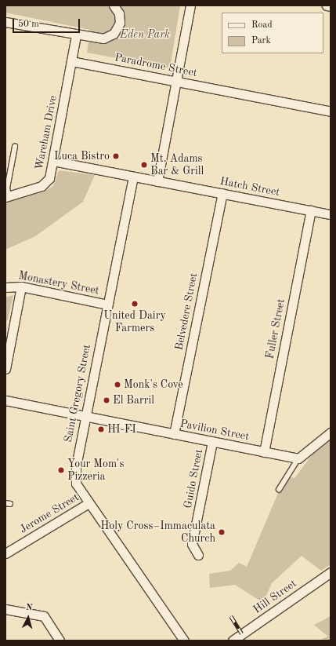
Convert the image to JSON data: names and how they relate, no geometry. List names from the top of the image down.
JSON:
{
  "streets": {
    "street": [
      "Paradrome Street",
      "Wareham Drive",
      "Hatch Street",
      "Monastery Street",
      "Belvedere Street",
      "Fuller Street",
      "Saint Gregory Street",
      "Pavilion Street",
      "Guido Street",
      "Jerome Street",
      "Hill Street"
    ]
  },
  "crossings": [
    ["Paradrome Street", "Wareham Drive"],
    ["Wareham Drive", "Hatch Street"],
    ["Hatch Street", "Belvedere Street"],
    ["Hatch Street", "Fuller Street"],
    ["Hatch Street", "Saint Gregory Street"],
    ["Monastery Street", "Saint Gregory Street"],
    ["Belvedere Street", "Pavilion Street"],
    ["Fuller Street", "Pavilion Street"],
    ["Saint Gregory Street", "Pavilion Street"],
    ["Saint Gregory Street", "Jerome Street"],
    ["Pavilion Street", "Guido Street"]
  ],
  "parks": ["Eden Park"],
  "places": [
    "Luca Bistro",
    "Mt. Adams Bar & Grill",
    "United Dairy Farmers",
    "Monk's Cove",
    "El Barril",
    "HI-FI",
    "Your Mom's Pizzeria",
    "Holy Cross–Immaculata Church"
  ],
  "legend": ["Road", "Park"],
  "scale_bar": "50 m",
  "north": "top"
}
